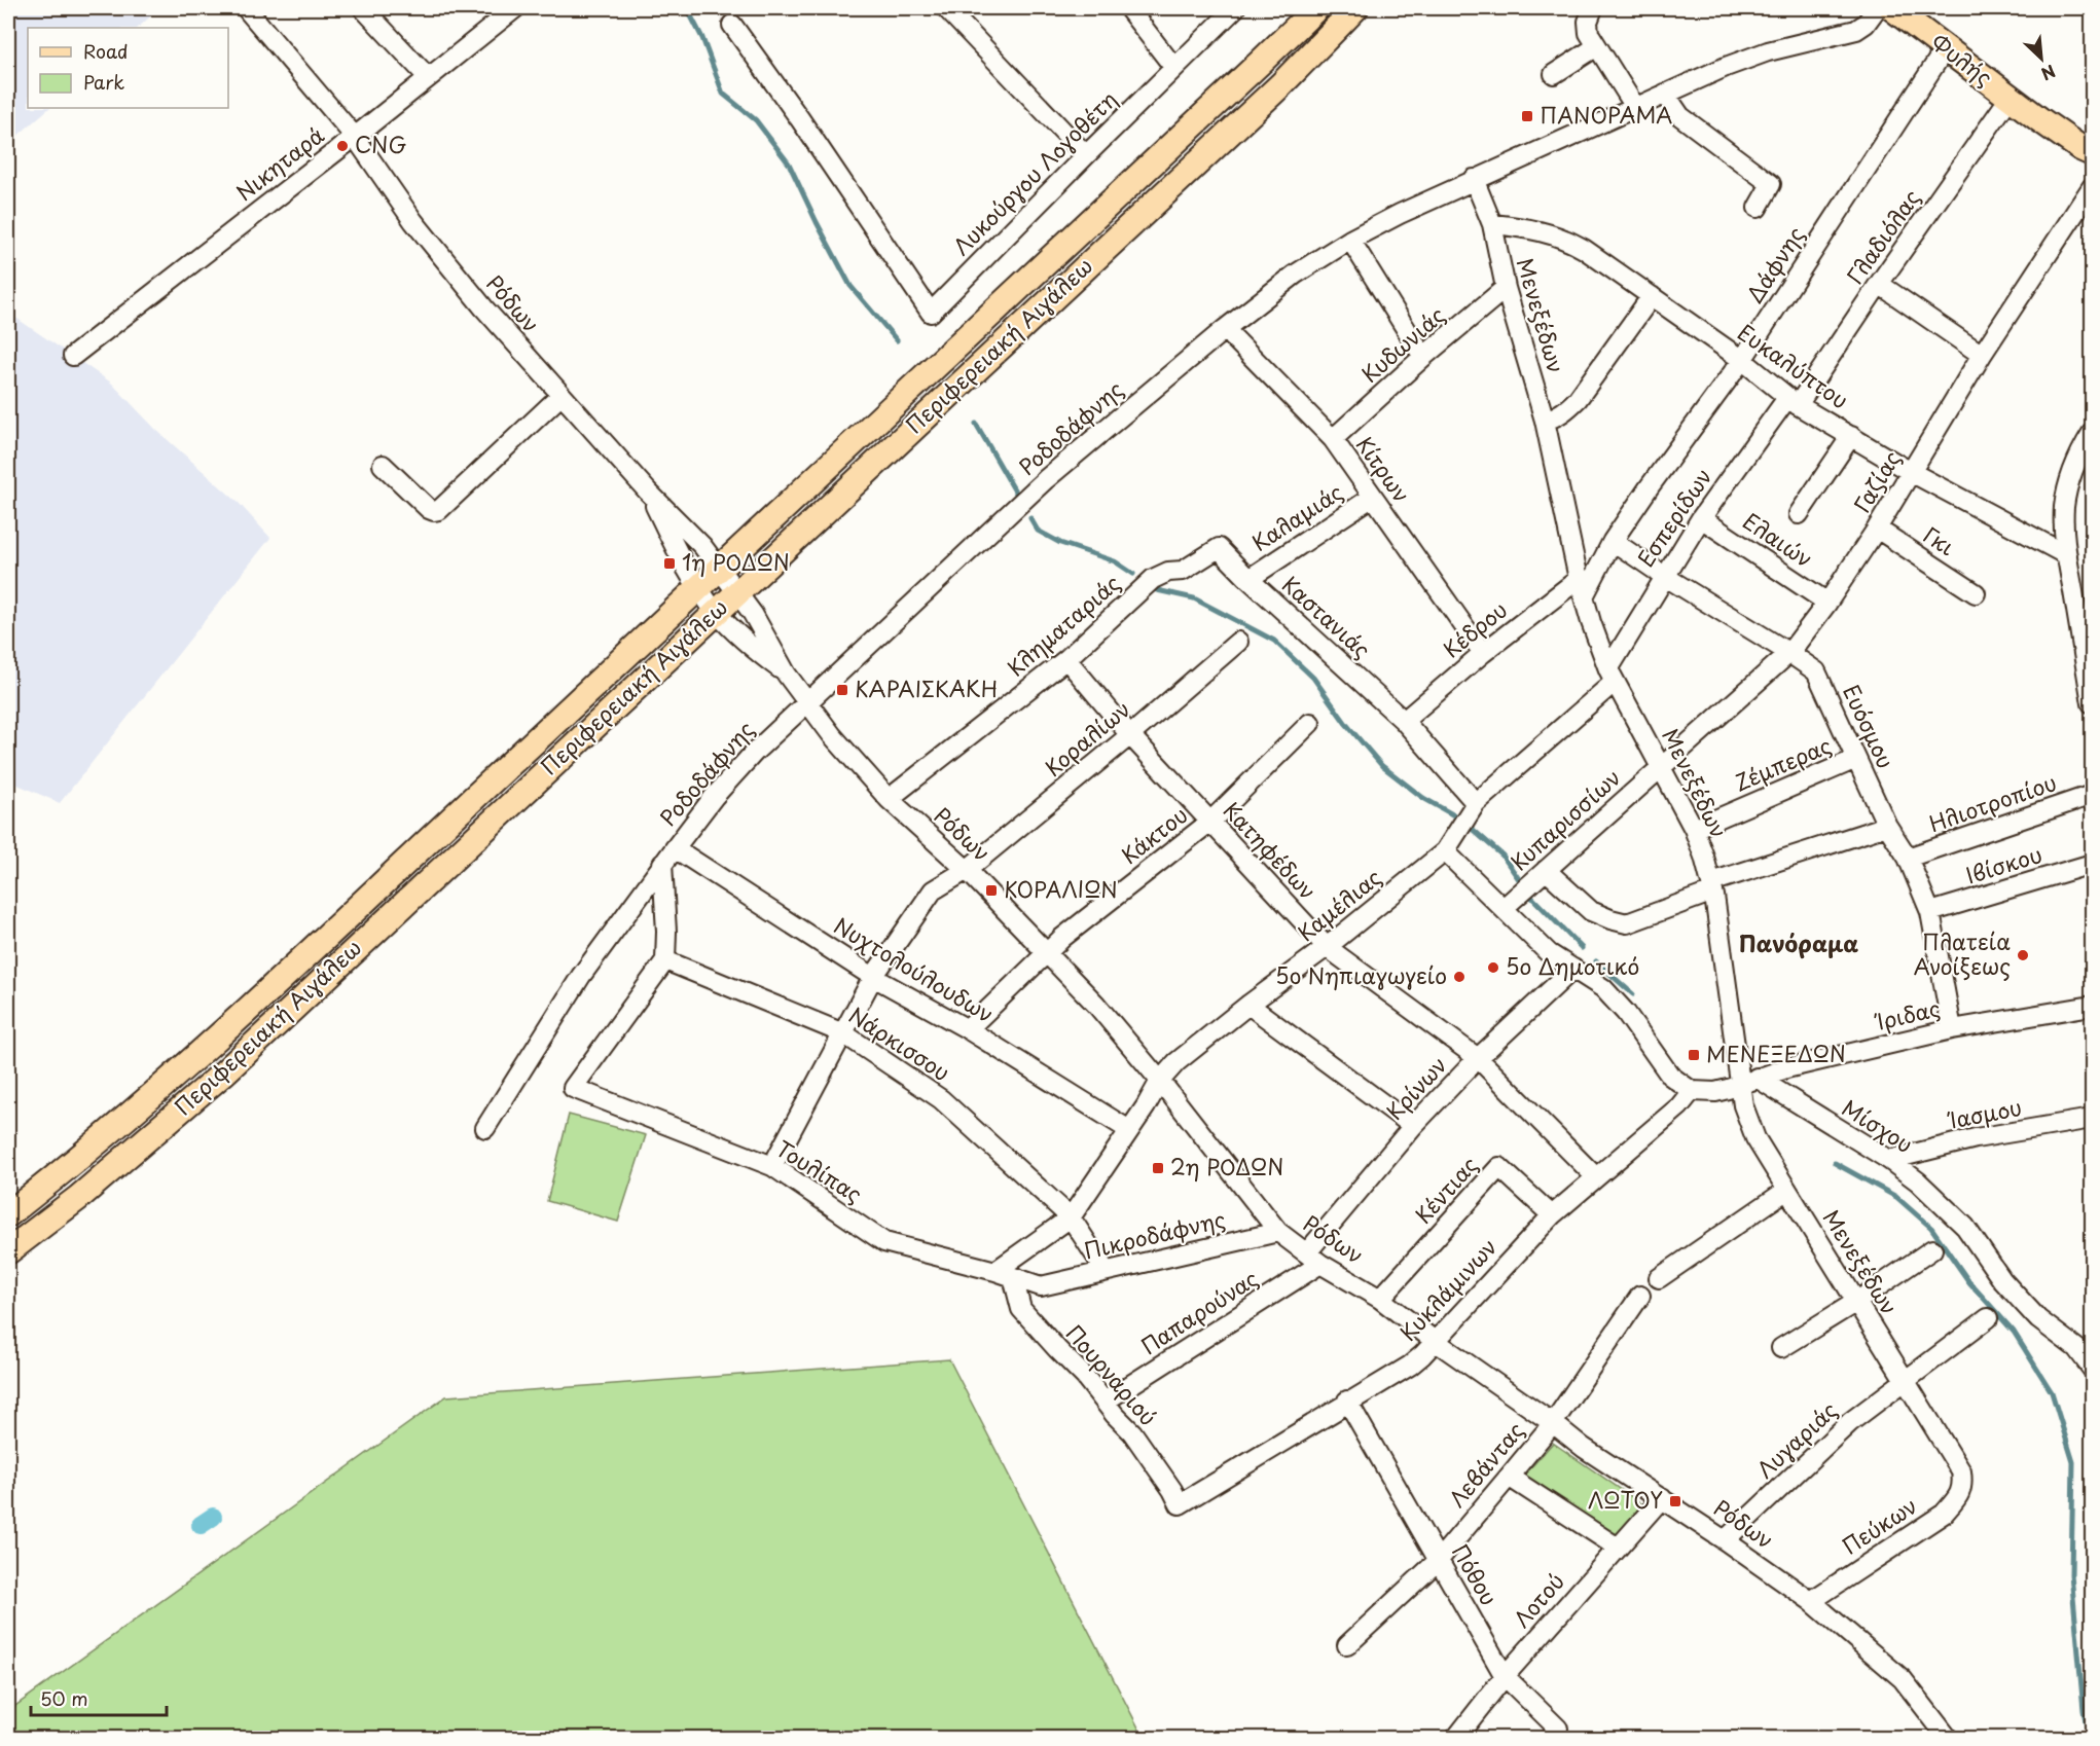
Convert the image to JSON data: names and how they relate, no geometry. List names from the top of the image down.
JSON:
{
  "streets": {
    "main road": ["Φυλής", "Περιφερειακή Αιγάλεω"],
    "street": [
      "Νικηταρά",
      "Λυκούργου Λογοθέτη",
      "Γλαδιόλας",
      "Δάφνης",
      "Ρόδων",
      "Μενεξέδων",
      "Κυδωνιάς",
      "Ευκαλύπτου",
      "Ροδοδάφνης",
      "Κίτρων",
      "Γαζίας",
      "Καλαμιάς",
      "Εσπερίδων",
      "Ελαιών",
      "Γκι",
      "Καστανιάς",
      "Κληματαριάς",
      "Κέδρου",
      "Ευόσμου",
      "Κοραλίων",
      "Ζέμπερας",
      "Ηλιοτροπίου",
      "Κυπαρισσίων",
      "Κάκτου",
      "Κατηφέδων",
      "Ιβίσκου",
      "Καμέλιας",
      "Νυχτολούλουδων",
      "Ίριδας",
      "Νάρκισσου",
      "Κρίνων",
      "Ίασμου",
      "Μίσχου",
      "Τουλίπας",
      "Κέντιας",
      "Πικροδάφνης",
      "Κυκλάμινων",
      "Παπαρούνας",
      "Πουρναριού",
      "Λυγαριάς",
      "Λεβάντας",
      "Πεύκων",
      "Πόθου",
      "Λοτού"
    ]
  },
  "crossings": [
    ["Φυλής", "Γλαδιόλας"],
    ["Φυλής", "Δάφνης"],
    ["Νικηταρά", "Ρόδων"],
    ["Γλαδιόλας", "Ευκαλύπτου"],
    ["Γλαδιόλας", "Εσπερίδων"],
    ["Δάφνης", "Μενεξέδων"],
    ["Δάφνης", "Ευκαλύπτου"],
    ["Δάφνης", "Κέδρου"],
    ["Δάφνης", "Ευόσμου"],
    ["Ρόδων", "Περιφερειακή Αιγάλεω"],
    ["Ρόδων", "Ροδοδάφνης"],
    ["Ρόδων", "Κληματαριάς"],
    ["Ρόδων", "Κοραλίων"],
    ["Ρόδων", "Κάκτου"],
    ["Ρόδων", "Καμέλιας"],
    ["Ρόδων", "Κρίνων"],
    ["Ρόδων", "Κέντιας"],
    ["Ρόδων", "Πικροδάφνης"],
    ["Ρόδων", "Κυκλάμινων"],
    ["Ρόδων", "Παπαρούνας"],
    ["Ρόδων", "Λυγαριάς"],
    ["Ρόδων", "Λεβάντας"],
    ["Ρόδων", "Πεύκων"],
    ["Ρόδων", "Λοτού"],
    ["Μενεξέδων", "Κυδωνιάς"],
    ["Μενεξέδων", "Ευκαλύπτου"],
    ["Μενεξέδων", "Ροδοδάφνης"],
    ["Μενεξέδων", "Γαζίας"],
    ["Μενεξέδων", "Εσπερίδων"],
    ["Μενεξέδων", "Κέδρου"],
    ["Μενεξέδων", "Ζέμπερας"],
    ["Μενεξέδων", "Κυπαρισσίων"],
    ["Μενεξέδων", "Καμέλιας"],
    ["Μενεξέδων", "Ίριδας"],
    ["Μενεξέδων", "Μίσχου"],
    ["Μενεξέδων", "Λυγαριάς"],
    ["Μενεξέδων", "Πεύκων"],
    ["Κυδωνιάς", "Κίτρων"],
    ["Ευκαλύπτου", "Γαζίας"],
    ["Ευκαλύπτου", "Εσπερίδων"],
    ["Ροδοδάφνης", "Κίτρων"],
    ["Ροδοδάφνης", "Νυχτολούλουδων"],
    ["Κίτρων", "Καλαμιάς"],
    ["Κίτρων", "Κέδρου"],
    ["Γαζίας", "Ελαιών"],
    ["Γαζίας", "Γκι"],
    ["Γαζίας", "Ευόσμου"],
    ["Γαζίας", "Κυπαρισσίων"],
    ["Καλαμιάς", "Καστανιάς"],
    ["Εσπερίδων", "Ελαιών"],
    ["Εσπερίδων", "Ευόσμου"],
    ["Εσπερίδων", "Καμέλιας"],
    ["Καστανιάς", "Κληματαριάς"],
    ["Καστανιάς", "Κέδρου"],
    ["Καστανιάς", "Καμέλιας"],
    ["Κληματαριάς", "Κατηφέδων"],
    ["Ευόσμου", "Ζέμπερας"],
    ["Ευόσμου", "Ηλιοτροπίου"],
    ["Ευόσμου", "Ιβίσκου"],
    ["Ευόσμου", "Ίριδας"],
    ["Κοραλίων", "Κατηφέδων"],
    ["Κοραλίων", "Νυχτολούλουδων"],
    ["Κοραλίων", "Νάρκισσου"],
    ["Κοραλίων", "Τουλίπας"],
    ["Κάκτου", "Κατηφέδων"],
    ["Κάκτου", "Νυχτολούλουδων"],
    ["Κατηφέδων", "Καμέλιας"],
    ["Κατηφέδων", "Κρίνων"],
    ["Κατηφέδων", "Κυκλάμινων"],
    ["Καμέλιας", "Νυχτολούλουδων"],
    ["Καμέλιας", "Νάρκισσου"],
    ["Καμέλιας", "Τουλίπας"],
    ["Καμέλιας", "Πουρναριού"],
    ["Ίριδας", "Μίσχου"],
    ["Ίριδας", "Κυκλάμινων"],
    ["Νάρκισσου", "Τουλίπας"],
    ["Νάρκισσου", "Πικροδάφνης"],
    ["Κρίνων", "Παπαρούνας"],
    ["Ίασμου", "Μίσχου"],
    ["Τουλίπας", "Πικροδάφνης"],
    ["Τουλίπας", "Πουρναριού"],
    ["Κέντιας", "Κυκλάμινων"],
    ["Κυκλάμινων", "Πουρναριού"],
    ["Κυκλάμινων", "Πόθου"],
    ["Παπαρούνας", "Πουρναριού"],
    ["Λεβάντας", "Πόθου"],
    ["Πόθου", "Λοτού"]
  ],
  "districts": ["Πανόραμα"],
  "places": {
    "transit": [
      "ΠΑΝΟΡΑΜΑ",
      "1η ΡΟΔΩΝ",
      "ΚΑΡΑΙΣΚΑΚΗ",
      "ΚΟΡΑΛΙΩΝ",
      "ΜΕΝΕΞΕΔΩΝ",
      "2η ΡΟΔΩΝ",
      "ΛΩΤΟΥ"
    ],
    "other": [
      "CNG",
      "Πλατεία Ανοίξεως",
      "5ο Δημοτικό",
      "5ο Νηπιαγωγείο"
    ]
  },
  "legend": ["Road", "Park"],
  "scale_bar": "50 m",
  "north": "bottom right"
}
